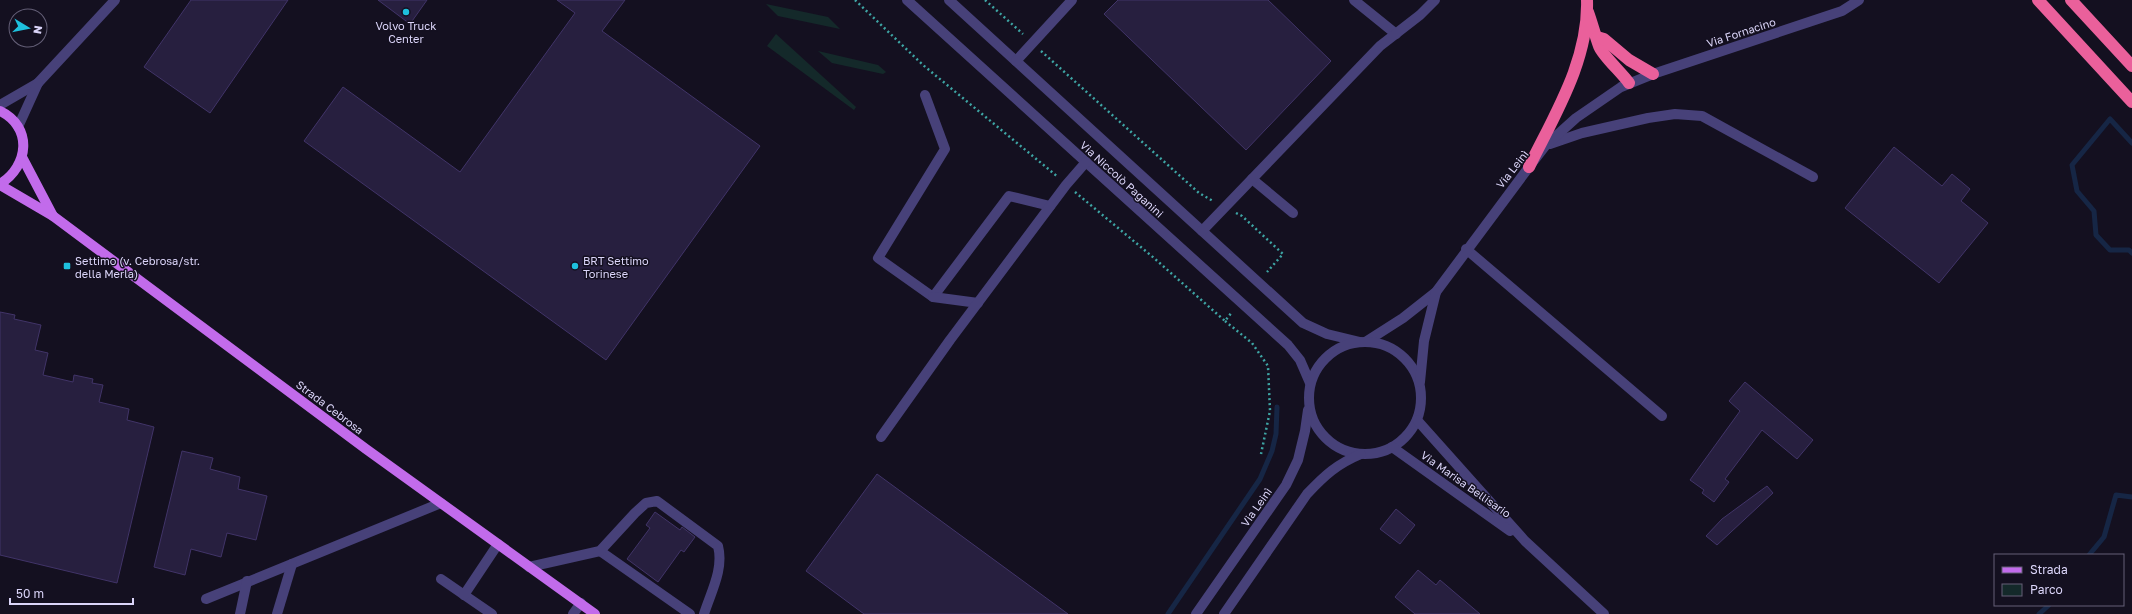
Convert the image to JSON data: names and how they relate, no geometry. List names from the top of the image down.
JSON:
{
  "streets": {
    "main road": ["Strada Cebrosa"],
    "street": [
      "Via Fornacino",
      "Via Leinì",
      "Via Niccolò Paganini",
      "Via Marisa Bellisario"
    ]
  },
  "crossings": [
    ["Via Fornacino", "Via Leinì"],
    ["Via Leinì", "Via Niccolò Paganini"],
    ["Via Leinì", "Via Marisa Bellisario"],
    ["Via Niccolò Paganini", "Via Marisa Bellisario"]
  ],
  "places": {
    "other": ["Volvo Truck Center", "BRT Settimo Torinese"],
    "transit": ["Settimo (v. Cebrosa/str. della Merla)"]
  },
  "legend": ["Strada", "Parco"],
  "scale_bar": "50 m",
  "north": "right"
}
